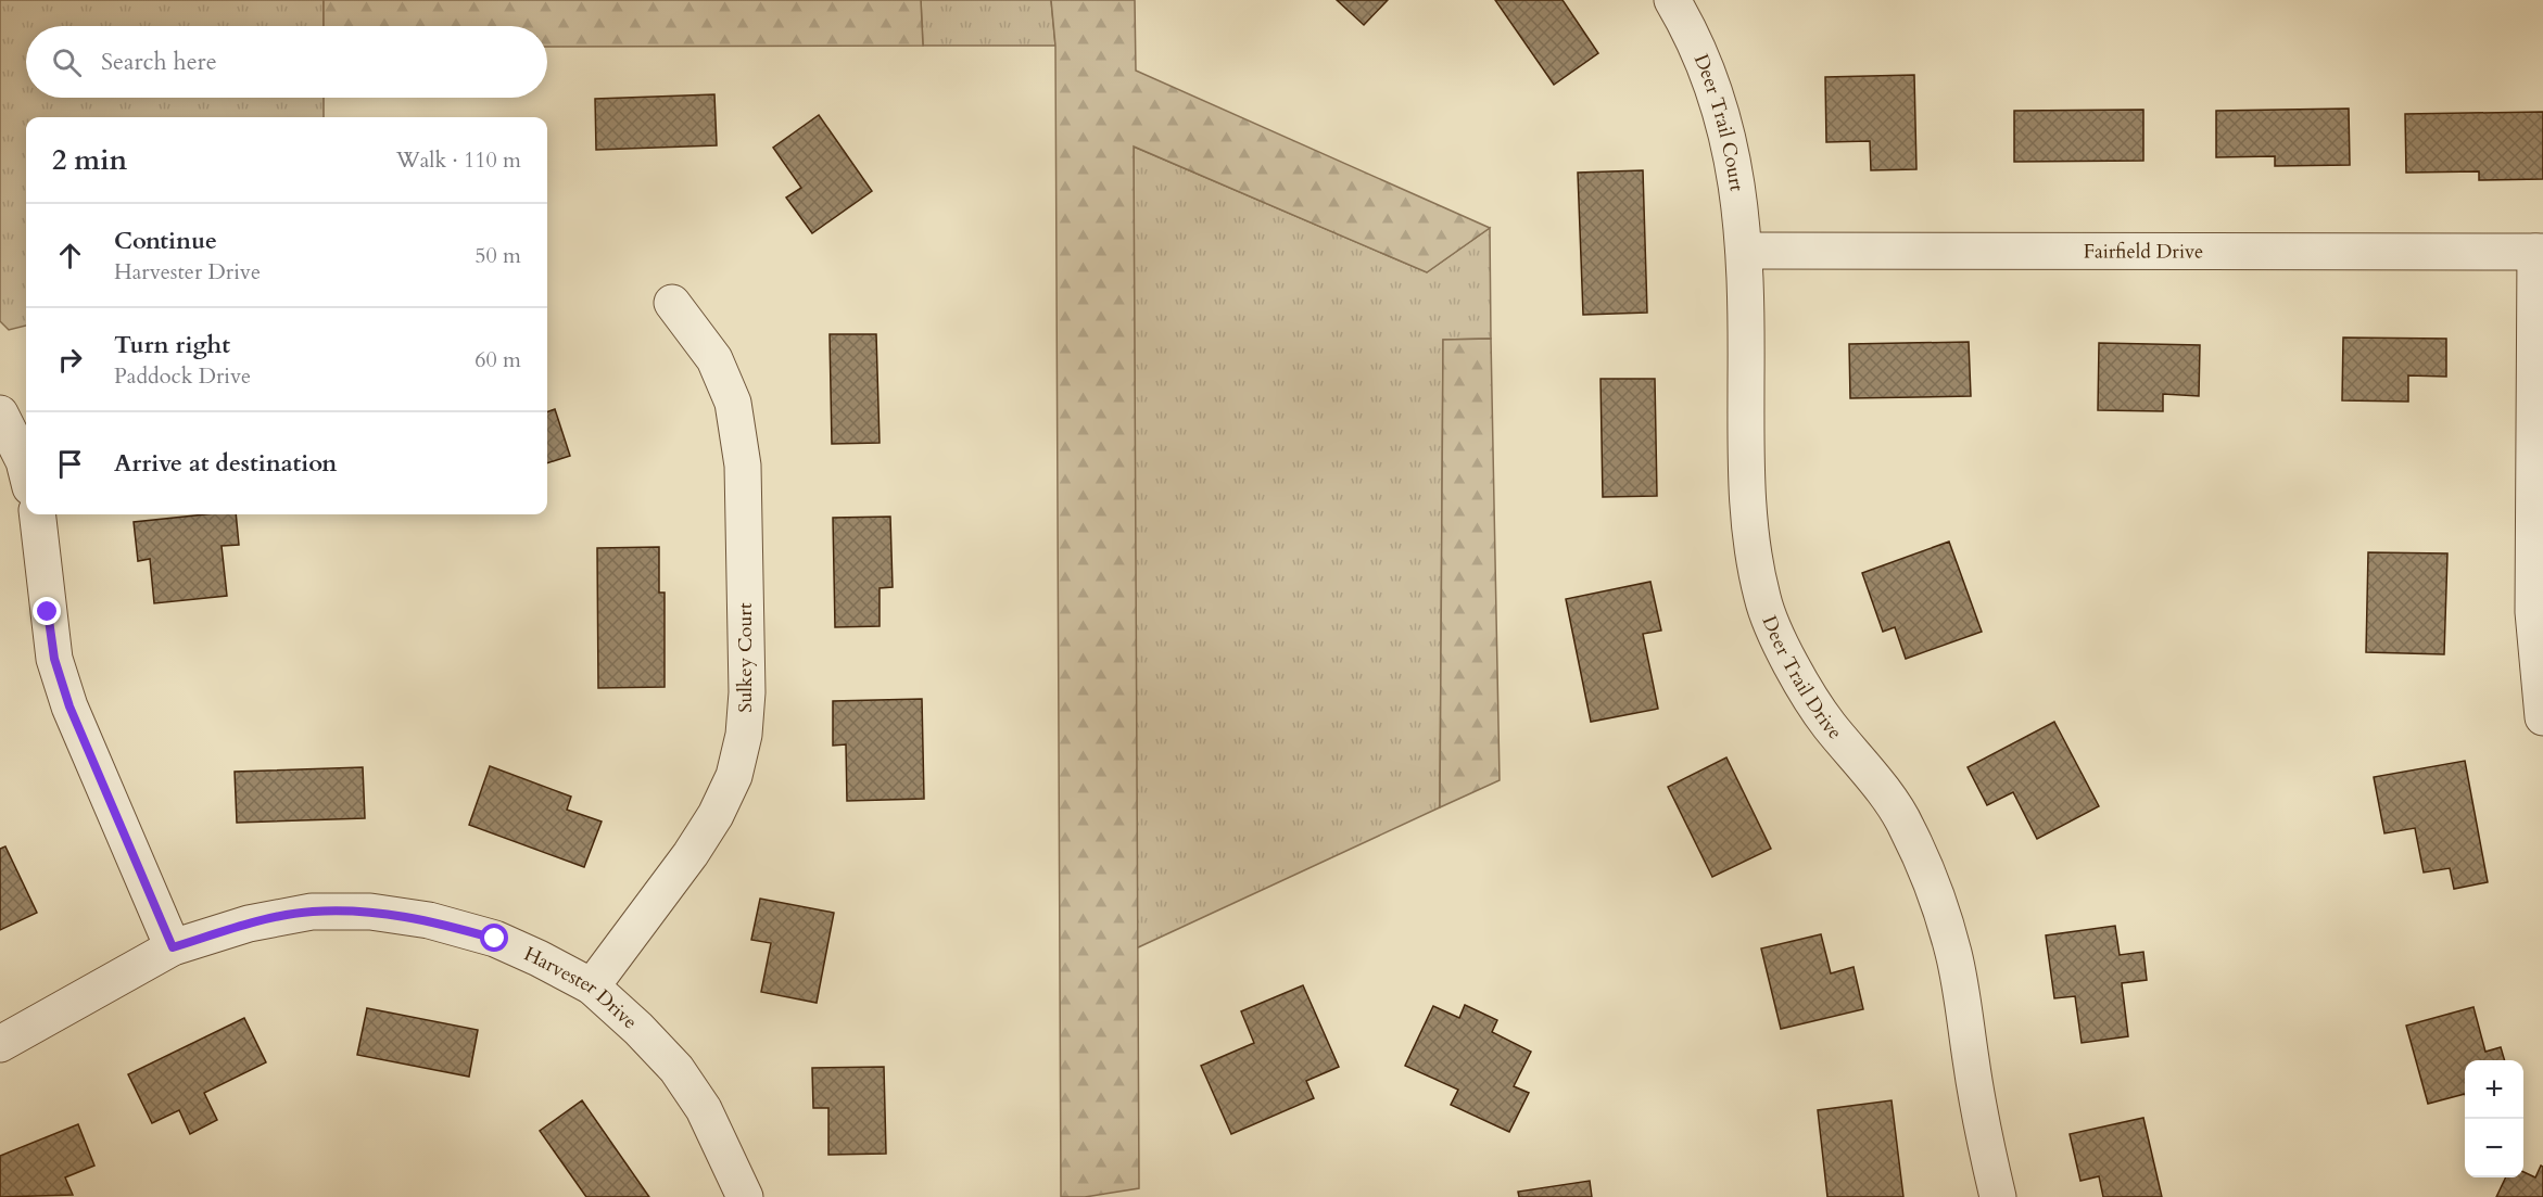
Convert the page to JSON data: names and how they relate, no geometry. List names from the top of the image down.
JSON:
{
  "streets": {
    "street": [
      "Deer Trail Court",
      "Fairfield Drive",
      "Sulkey Court",
      "Deer Trail Drive",
      "Harvester Drive"
    ]
  },
  "crossings": [
    ["Deer Trail Court", "Fairfield Drive"],
    ["Deer Trail Court", "Deer Trail Drive"],
    ["Fairfield Drive", "Deer Trail Drive"],
    ["Sulkey Court", "Harvester Drive"]
  ],
  "page": {
    "search": "Search here",
    "heading": ["2 min", "Walk · 110 m"],
    "list": [
      ["Continue", "Harvester Drive", "50 m"],
      ["Turn right", "Paddock Drive", "60 m"],
      "Arrive at destination"
    ],
    "map_buttons": ["+", "−"]
  }
}
